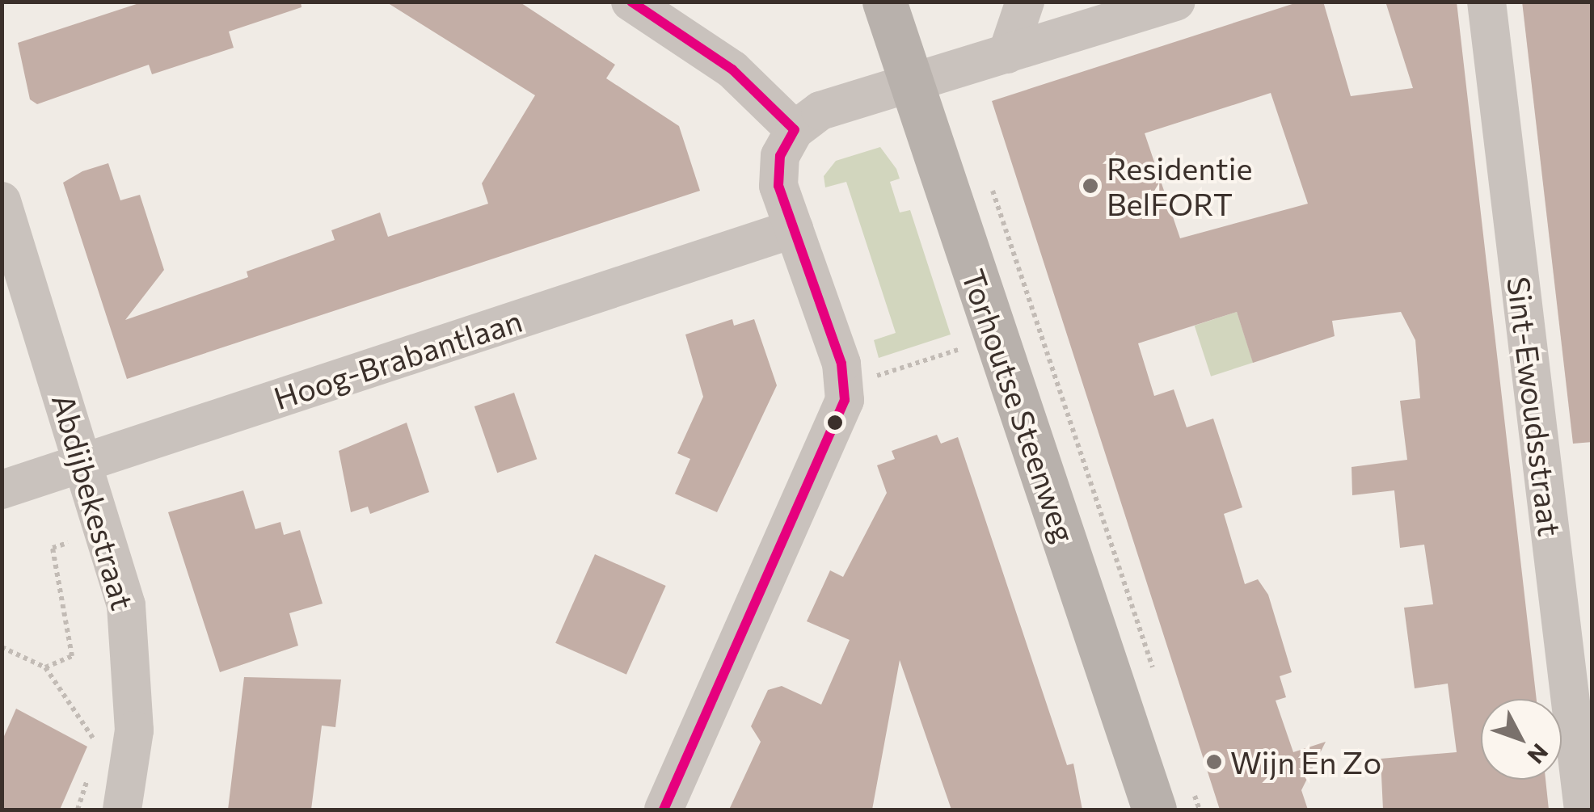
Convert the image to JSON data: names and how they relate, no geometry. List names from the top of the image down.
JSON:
{
  "streets": {
    "main road": ["Torhoutse Steenweg"],
    "street": ["Hoog-Brabantlaan", "Sint-Ewoudsstraat", "Abdijbekestraat"]
  },
  "crossings": [
    ["Hoog-Brabantlaan", "Abdijbekestraat"]
  ],
  "places": ["Residentie BelFORT", "Wijn En Zo"],
  "north": "bottom right"
}
